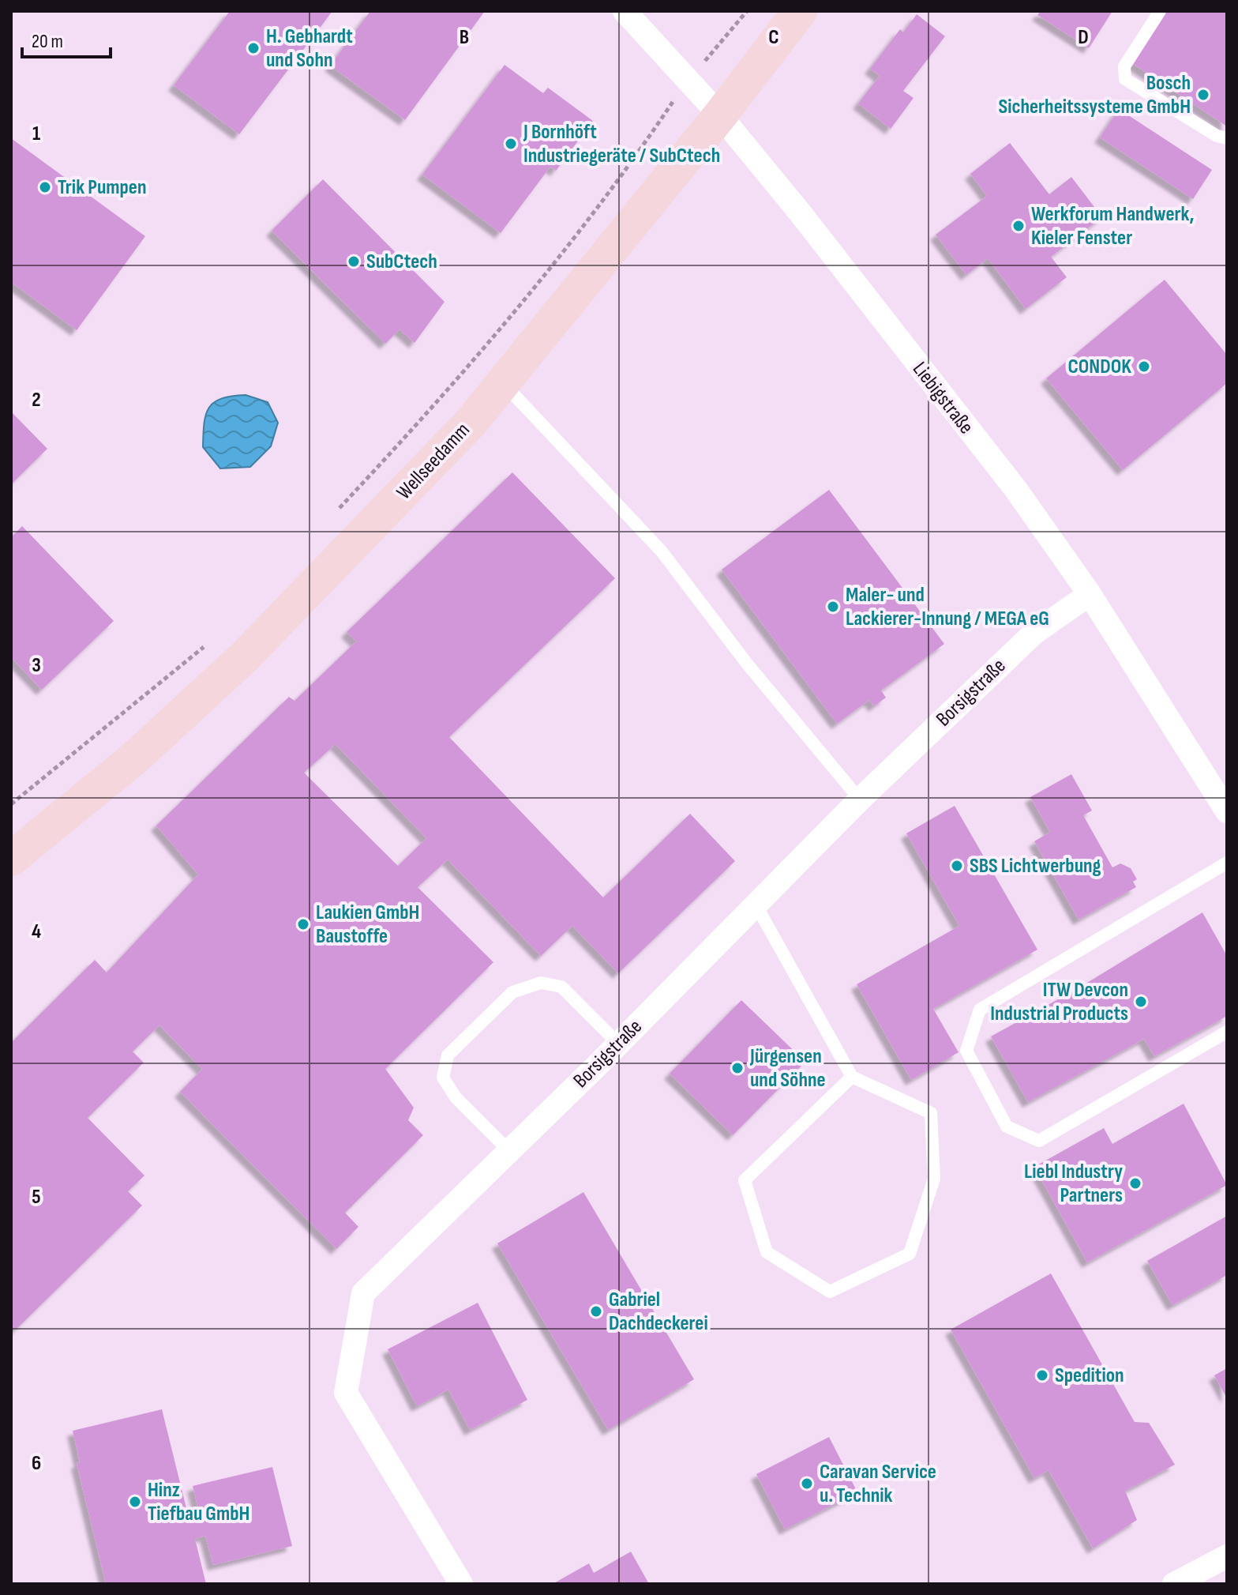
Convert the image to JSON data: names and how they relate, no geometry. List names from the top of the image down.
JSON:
{
  "streets": {
    "main road": ["Wellseedamm"],
    "street": ["Liebigstraße", "Borsigstraße"]
  },
  "crossings": [
    ["Liebigstraße", "Wellseedamm"],
    ["Liebigstraße", "Borsigstraße"]
  ],
  "places": [
    "H. Gebhardt und Sohn",
    "Bosch Sicherheitssysteme GmbH",
    "J Bornhöft Industriegeräte / SubCtech",
    "Trik Pumpen",
    "Werkforum Handwerk, Kieler Fenster",
    "SubCtech",
    "CONDOK",
    "Maler- und Lackierer-Innung / MEGA eG",
    "SBS Lichtwerbung",
    "Laukien GmbH Baustoffe",
    "ITW Devcon Industrial Products",
    "Jürgensen und Söhne",
    "Liebl Industry Partners",
    "Gabriel Dachdeckerei",
    "Spedition",
    "Caravan Service u. Technik",
    "Hinz Tiefbau GmbH"
  ],
  "scale_bar": "20 m",
  "grid": {
    "columns": ["B", "C", "D"],
    "rows": [
      "1",
      "2",
      "3",
      "4",
      "5",
      "6"
    ]
  }
}
